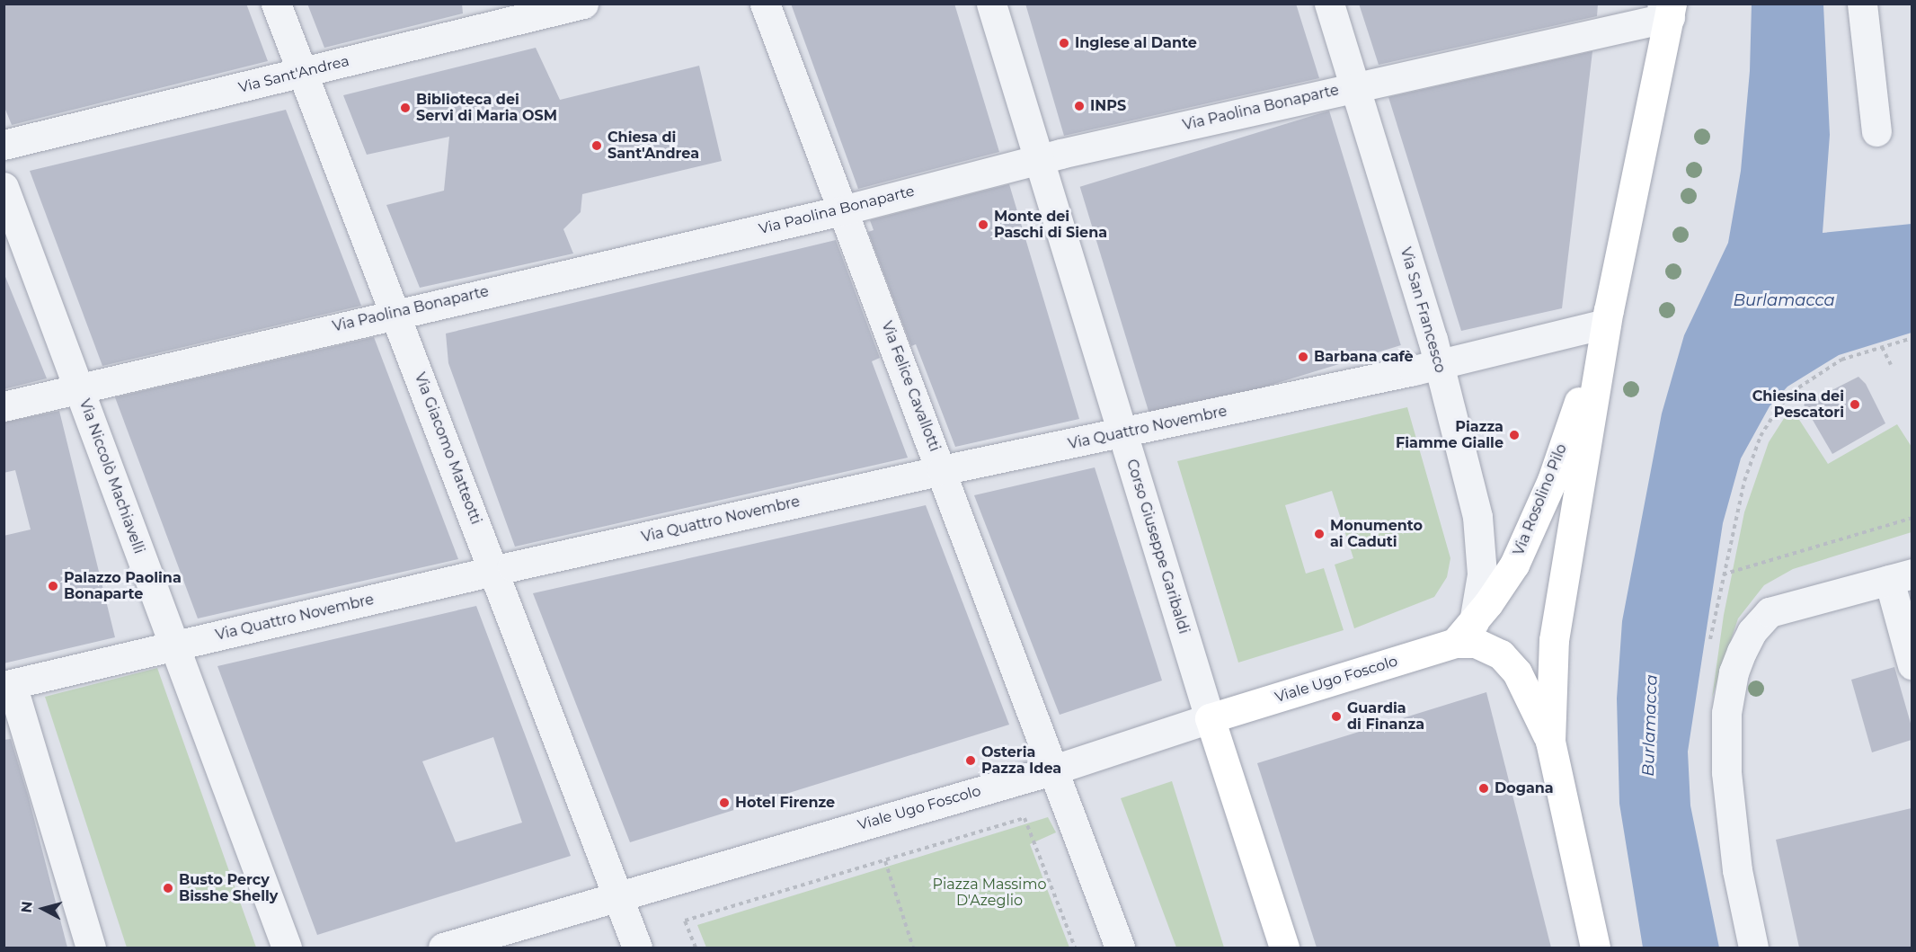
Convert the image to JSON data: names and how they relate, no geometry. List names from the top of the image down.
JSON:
{
  "streets": {
    "street": [
      "Via Sant'Andrea",
      "Via Paolina Bonaparte",
      "Via San Francesco",
      "Via Felice Cavallotti",
      "Via Quattro Novembre",
      "Via Giacomo Matteotti",
      "Via Niccolò Machiavelli",
      "Via Rosolino Pilo",
      "Corso Giuseppe Garibaldi",
      "Viale Ugo Foscolo"
    ]
  },
  "crossings": [
    ["Via Sant'Andrea", "Via Giacomo Matteotti"],
    ["Via Paolina Bonaparte", "Via San Francesco"],
    ["Via Paolina Bonaparte", "Via Felice Cavallotti"],
    ["Via Paolina Bonaparte", "Via Giacomo Matteotti"],
    ["Via Paolina Bonaparte", "Via Niccolò Machiavelli"],
    ["Via Paolina Bonaparte", "Via Rosolino Pilo"],
    ["Via Paolina Bonaparte", "Corso Giuseppe Garibaldi"],
    ["Via San Francesco", "Via Quattro Novembre"],
    ["Via San Francesco", "Via Rosolino Pilo"],
    ["Via San Francesco", "Viale Ugo Foscolo"],
    ["Via Felice Cavallotti", "Via Quattro Novembre"],
    ["Via Felice Cavallotti", "Viale Ugo Foscolo"],
    ["Via Quattro Novembre", "Via Giacomo Matteotti"],
    ["Via Quattro Novembre", "Via Niccolò Machiavelli"],
    ["Via Quattro Novembre", "Corso Giuseppe Garibaldi"],
    ["Via Giacomo Matteotti", "Viale Ugo Foscolo"],
    ["Via Rosolino Pilo", "Viale Ugo Foscolo"],
    ["Corso Giuseppe Garibaldi", "Viale Ugo Foscolo"]
  ],
  "water": ["Burlamacca"],
  "parks": ["Piazza Massimo D'Azeglio"],
  "places": [
    "Inglese al Dante",
    "INPS",
    "Biblioteca dei Servi di Maria OSM",
    "Chiesa di Sant'Andrea",
    "Monte dei Paschi di Siena",
    "Barbana cafè",
    "Chiesina dei Pescatori",
    "Piazza Fiamme Gialle",
    "Monumento ai Caduti",
    "Palazzo Paolina Bonaparte",
    "Guardia di Finanza",
    "Osteria Pazza Idea",
    "Dogana",
    "Hotel Firenze",
    "Busto Percy Bisshe Shelly"
  ],
  "north": "left"
}
